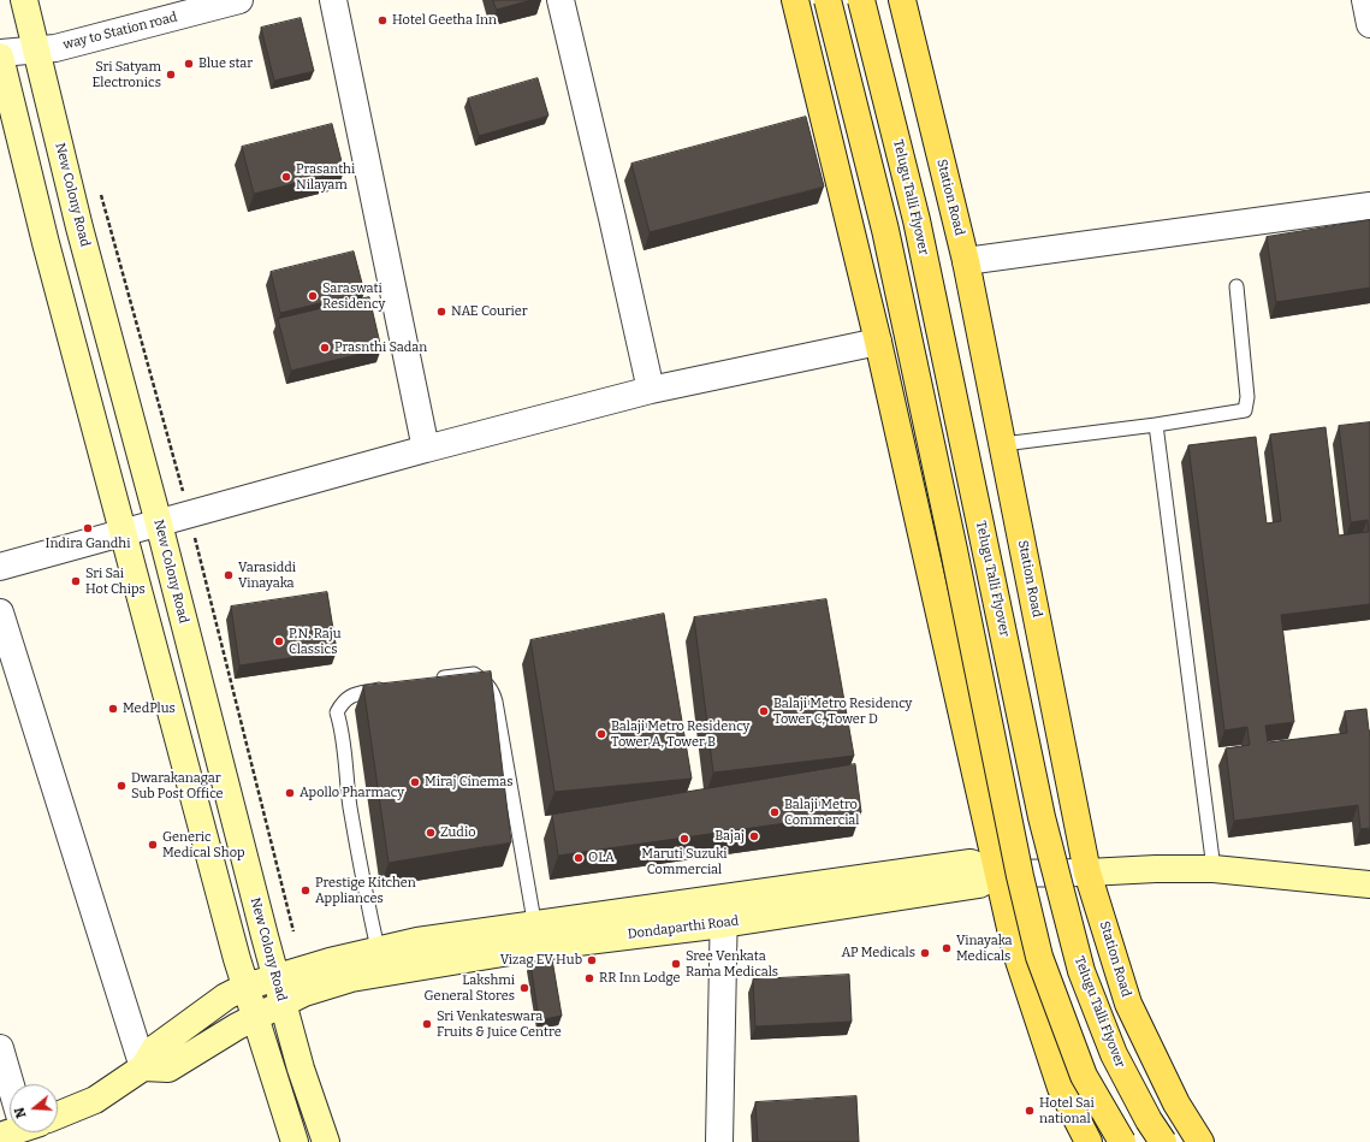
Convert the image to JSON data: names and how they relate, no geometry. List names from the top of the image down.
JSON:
{
  "streets": {
    "main road": [
      "New Colony Road",
      "Telugu Talli Flyover",
      "Station Road",
      "Dondaparthi Road"
    ],
    "street": ["way to Station road"]
  },
  "crossings": [
    ["way to Station road", "New Colony Road"],
    ["New Colony Road", "Dondaparthi Road"],
    ["Station Road", "Dondaparthi Road"]
  ],
  "places": [
    "Hotel Geetha Inn",
    "Blue star",
    "Sri Satyam Electronics",
    "Prasanthi Nilayam",
    "Saraswati Residency",
    "NAE Courier",
    "Prasnthi Sadan",
    "Indira Gandhi",
    "Varasiddi Vinayaka",
    "Sri Sai Hot Chips",
    "P.N. Raju Classics",
    "MedPlus",
    "Balaji Metro Residency Tower C, Tower D",
    "Balaji Metro Residency Tower A, Tower B",
    "Miraj Cinemas",
    "Dwarakanagar Sub Post Office",
    "Apollo Pharmacy",
    "Balaji Metro Commercial",
    "Zudio",
    "Bajaj",
    "Maruti Suzuki Commercial",
    "Generic Medical Shop",
    "OLA",
    "Prestige Kitchen Appliances",
    "Vinayaka Medicals",
    "AP Medicals",
    "Vizag EV Hub",
    "Sree Venkata Rama Medicals",
    "RR Inn Lodge",
    "Lakshmi General Stores",
    "Sri Venkateswara Fruits & Juice Centre",
    "Hotel Sai national"
  ],
  "north": "left"
}
